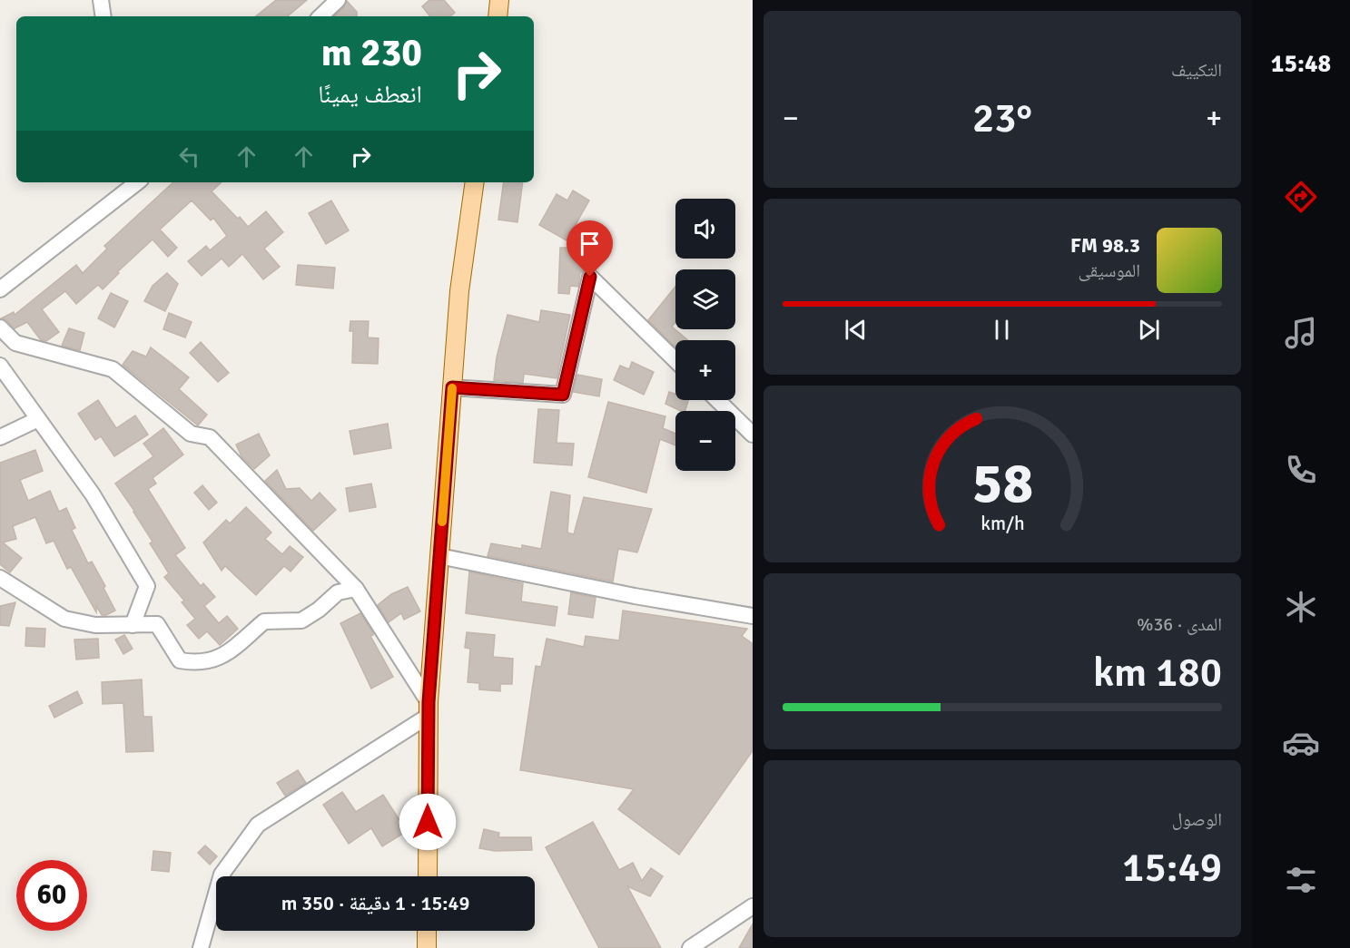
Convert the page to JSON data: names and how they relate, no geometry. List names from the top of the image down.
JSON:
{
  "page": {
    "tabs": "15:48",
    "tile": [
      "التكييف",
      ["المدى · 36%", "180 km"],
      ["الوصول", "15:49"]
    ],
    "turn": ["230 m", "انعطف يمينًا"],
    "heat": ["−", "23°", "+"],
    "map_buttons": ["+", "−"],
    "song": ["98.3 FM", "الموسيقى"],
    "limit": "60",
    "trip": "15:49 · 1 دقيقة · 350 m",
    "gauge": ["58", "km/h"]
  }
}
